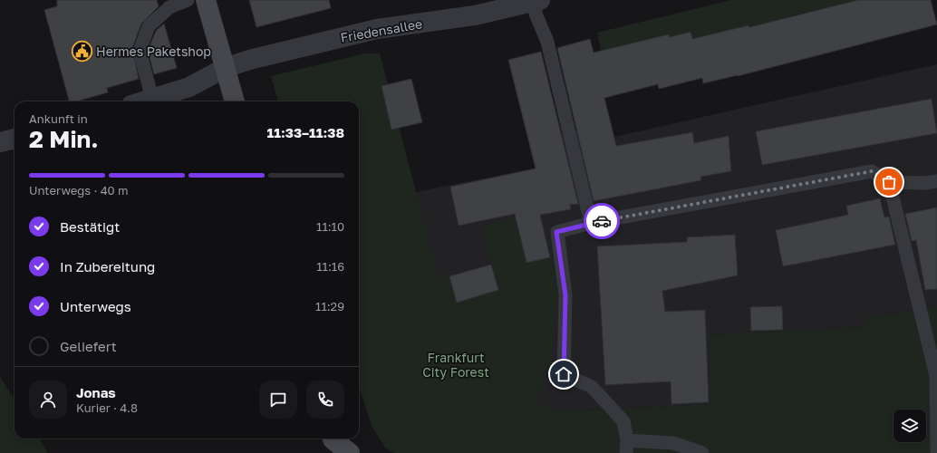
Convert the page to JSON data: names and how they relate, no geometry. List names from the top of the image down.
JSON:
{
  "streets": {
    "street": ["Friedensallee"]
  },
  "parks": ["Frankfurt City Forest"],
  "places": {
    "public building": ["Hermes Paketshop"]
  },
  "page": {
    "heading": ["2 Min.", "Ankunft in", "11:33–11:38"],
    "panel": ["Jonas", "Kurier · 4.8"],
    "bar": "Unterwegs · 40 m",
    "list": [
      ["Bestätigt", "11:10"],
      ["In Zubereitung", "11:16"],
      ["Unterwegs", "11:29"],
      "Geliefert"
    ]
  }
}
